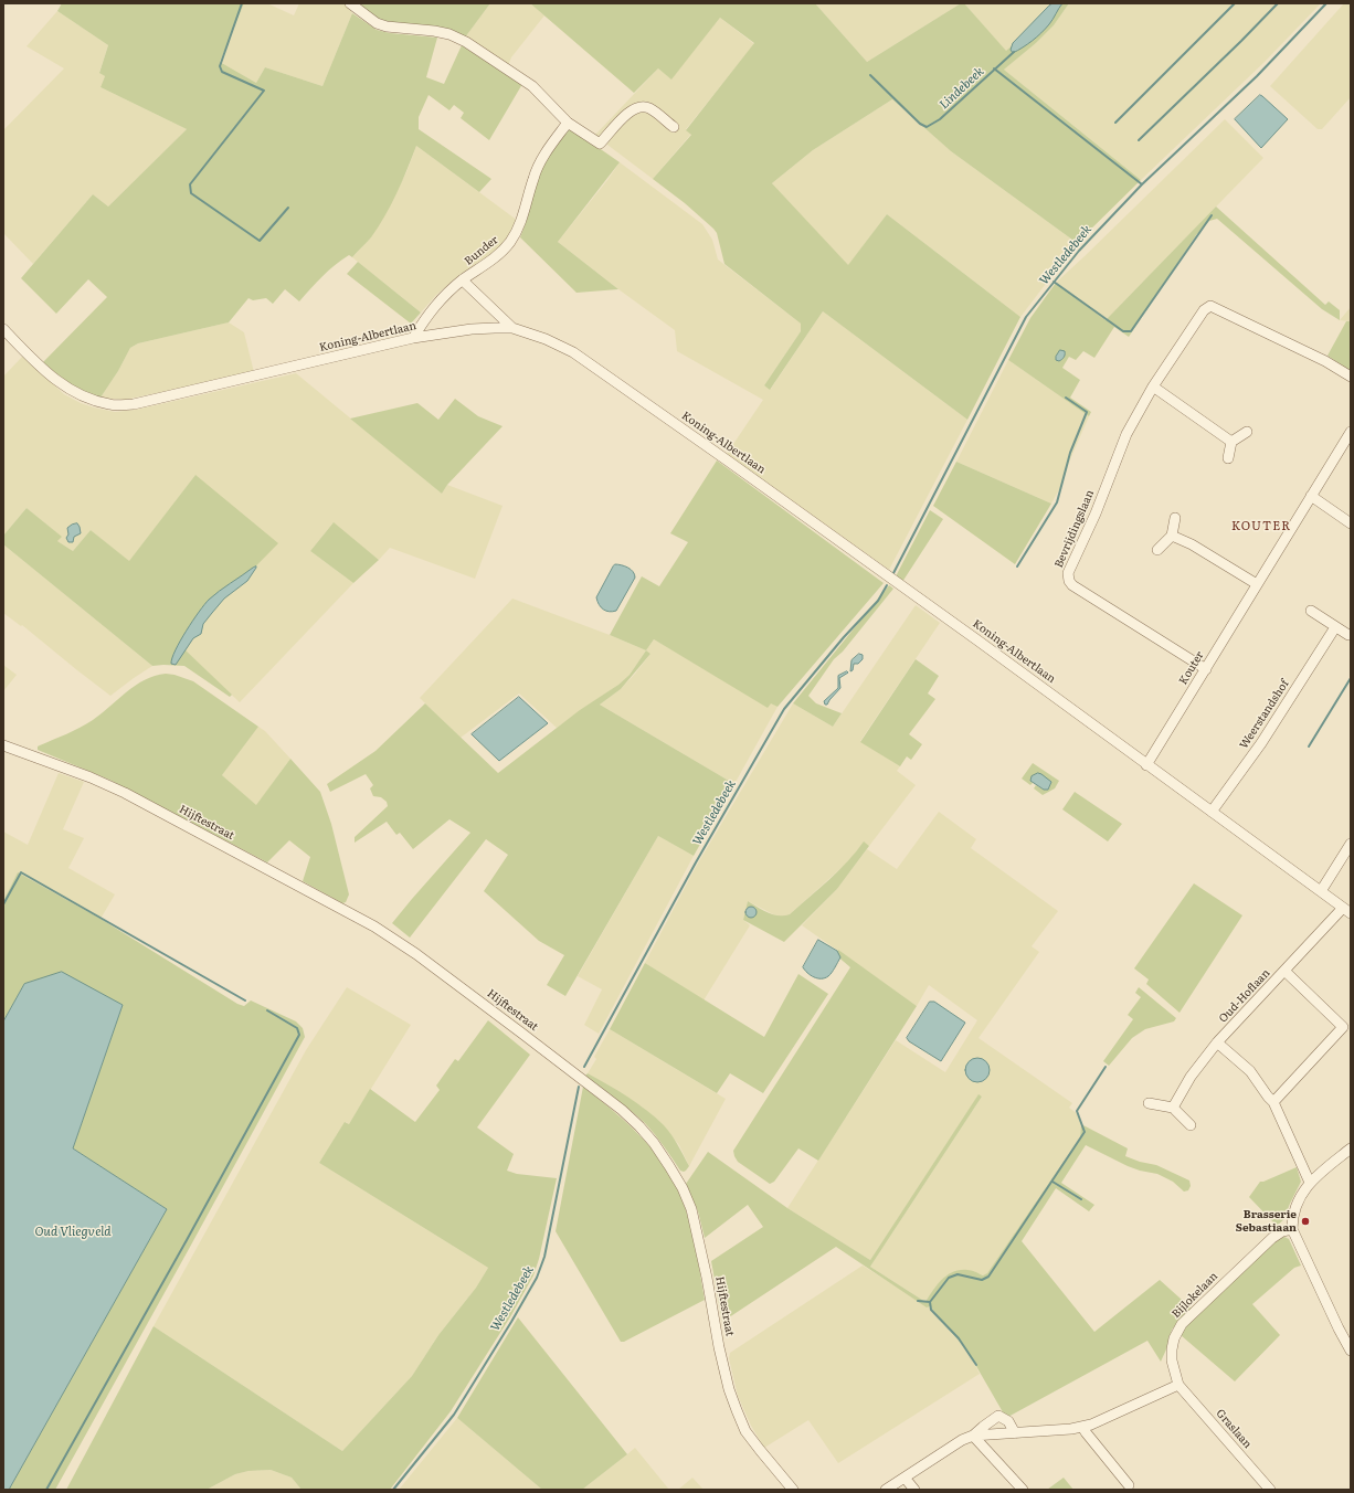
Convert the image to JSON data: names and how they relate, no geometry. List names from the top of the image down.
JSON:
{
  "streets": {
    "street": [
      "Bunder",
      "Koning-Albertlaan",
      "Bevrijdingslaan",
      "Kouter",
      "Weerstandshof",
      "Hijftestraat",
      "Oud-Hoflaan",
      "Bijlokelaan",
      "Graslaan"
    ]
  },
  "crossings": [
    ["Bunder", "Koning-Albertlaan"],
    ["Koning-Albertlaan", "Kouter"],
    ["Koning-Albertlaan", "Weerstandshof"],
    ["Koning-Albertlaan", "Oud-Hoflaan"],
    ["Bevrijdingslaan", "Kouter"],
    ["Bijlokelaan", "Graslaan"]
  ],
  "districts": ["KOUTER"],
  "water": ["Lindebeek", "Westledebeek", "Oud Vliegveld"],
  "places": ["Brasserie Sebastiaan"]
}
